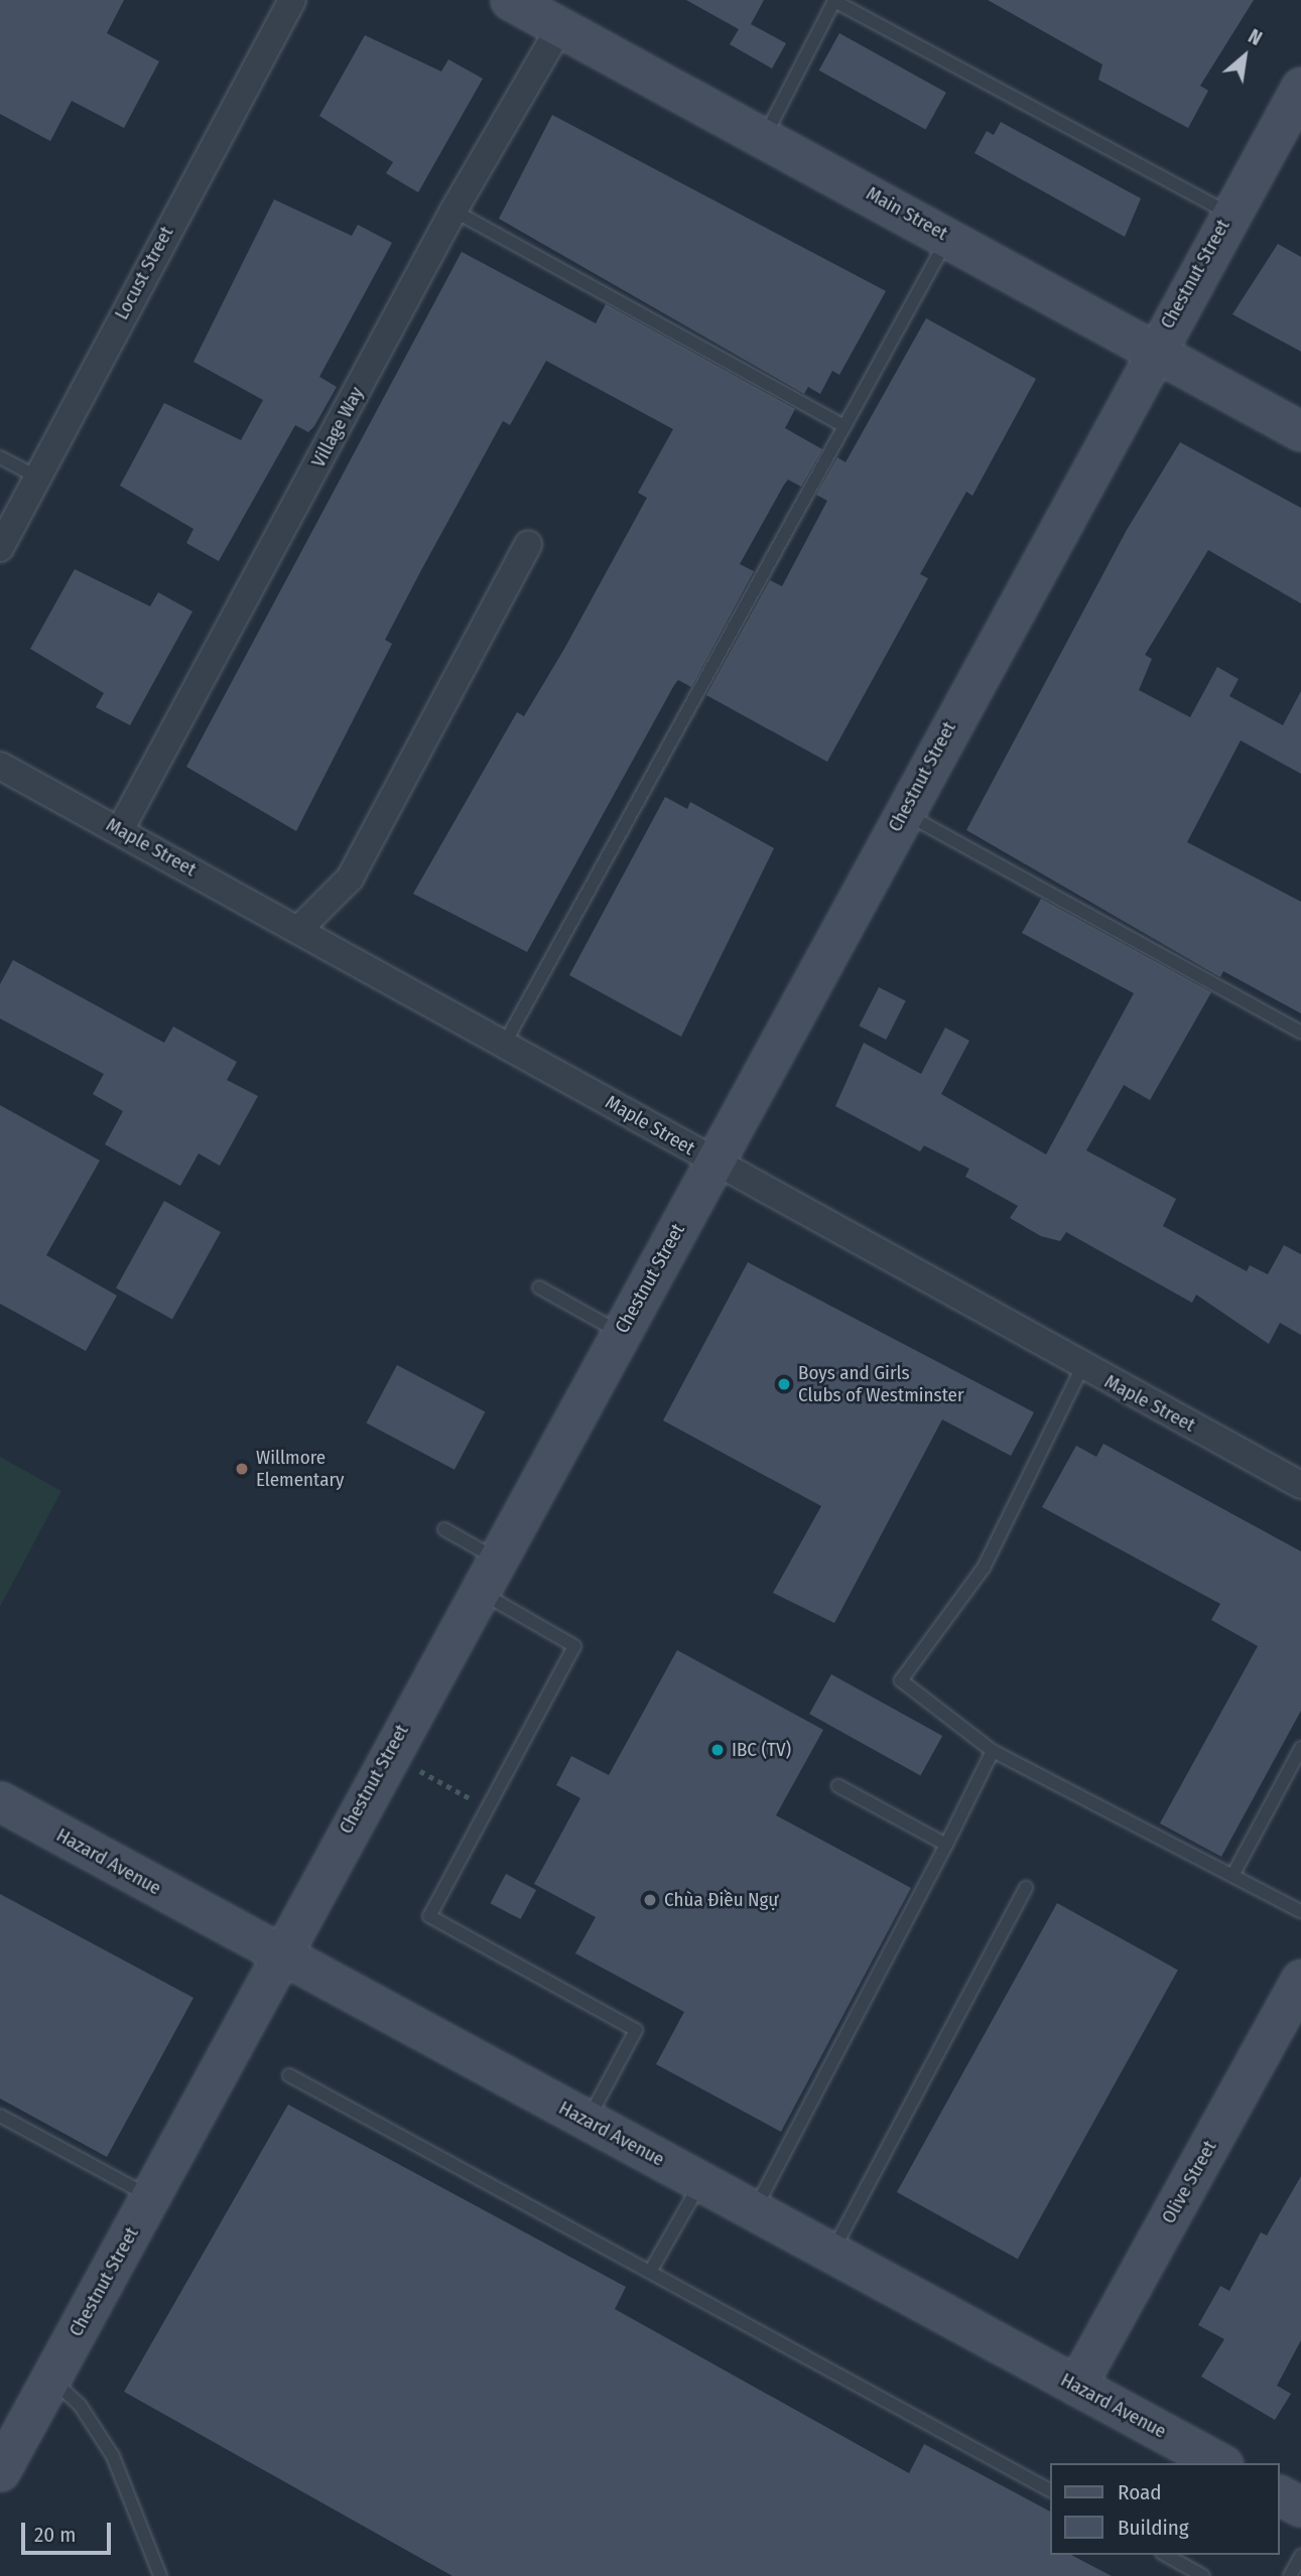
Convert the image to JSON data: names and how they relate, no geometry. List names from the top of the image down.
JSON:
{
  "streets": {
    "street": [
      "Main Street",
      "Locust Street",
      "Chestnut Street",
      "Village Way",
      "Maple Street",
      "Hazard Avenue",
      "Olive Street"
    ]
  },
  "crossings": [
    ["Main Street", "Chestnut Street"],
    ["Main Street", "Village Way"],
    ["Chestnut Street", "Maple Street"],
    ["Chestnut Street", "Hazard Avenue"],
    ["Village Way", "Maple Street"],
    ["Hazard Avenue", "Olive Street"]
  ],
  "places": [
    "Boys and Girls Clubs of Westminster",
    "Willmore Elementary",
    "IBC (TV)",
    "Chùa Điều Ngự"
  ],
  "legend": ["Road", "Building"],
  "scale_bar": "20 m",
  "north": "top right"
}
